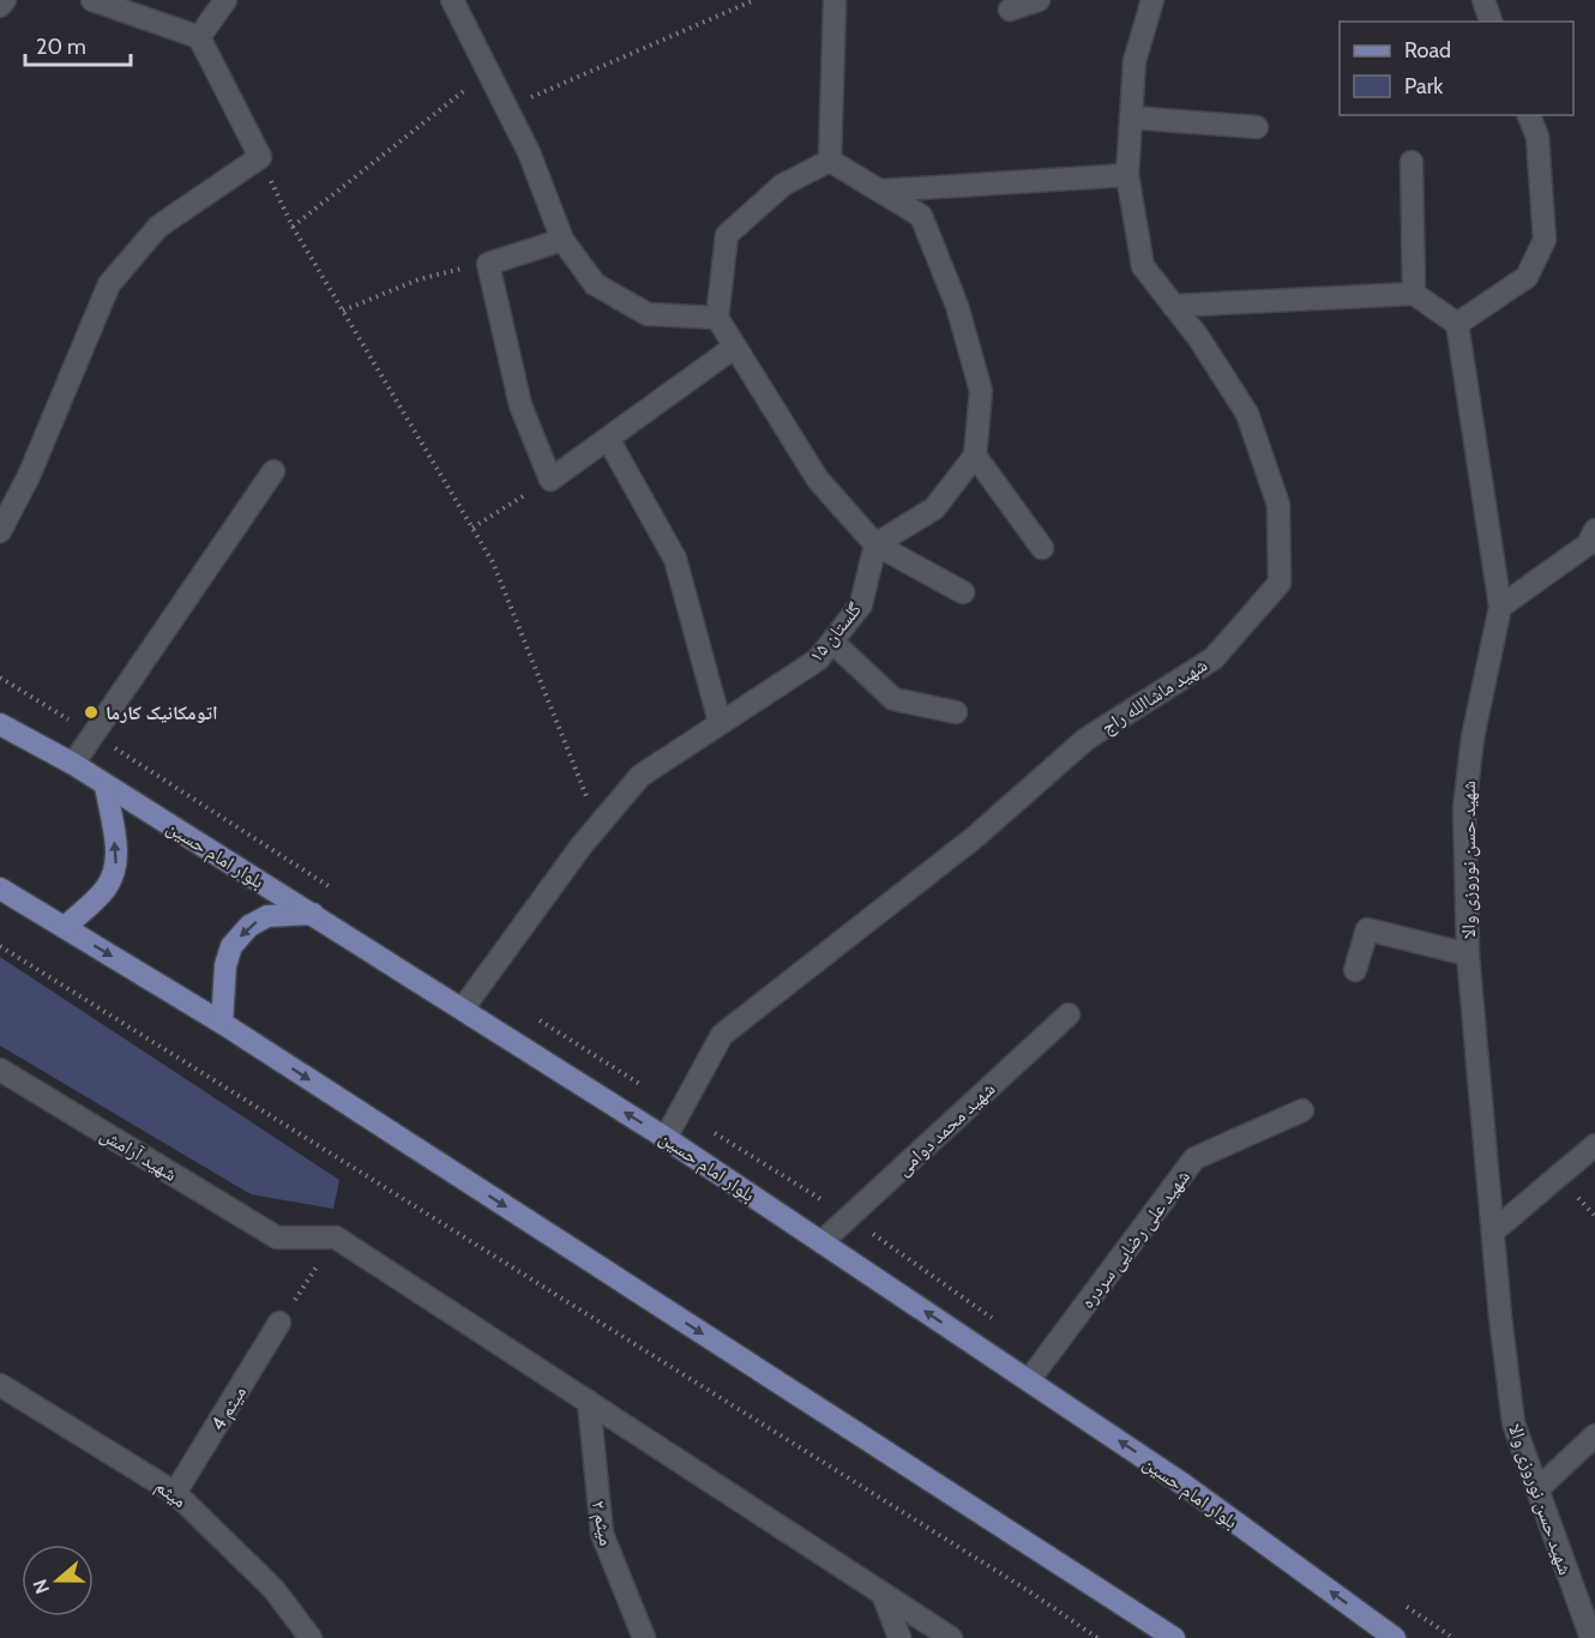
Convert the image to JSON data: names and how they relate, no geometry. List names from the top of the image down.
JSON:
{
  "streets": {
    "main road": ["بلوار امام حسین"],
    "street": [
      "گلستان ۱۵",
      "شهید ماشاالله راج",
      "شهید حسن نوروزی والا",
      "شهید محمد دوامی",
      "شهید آرامش",
      "شهید علی رضایی سردره",
      "میثم 4",
      "میثم",
      "میثم ۲"
    ]
  },
  "crossings": [
    ["گلستان ۱۵", "بلوار امام حسین"],
    ["شهید ماشاالله راج", "بلوار امام حسین"],
    ["بلوار امام حسین", "شهید محمد دوامی"],
    ["بلوار امام حسین", "شهید علی رضایی سردره"],
    ["میثم 4", "میثم"]
  ],
  "places": ["اتومکانیک کارما"],
  "legend": ["Road", "Park"],
  "scale_bar": "20 m",
  "north": "left"
}
